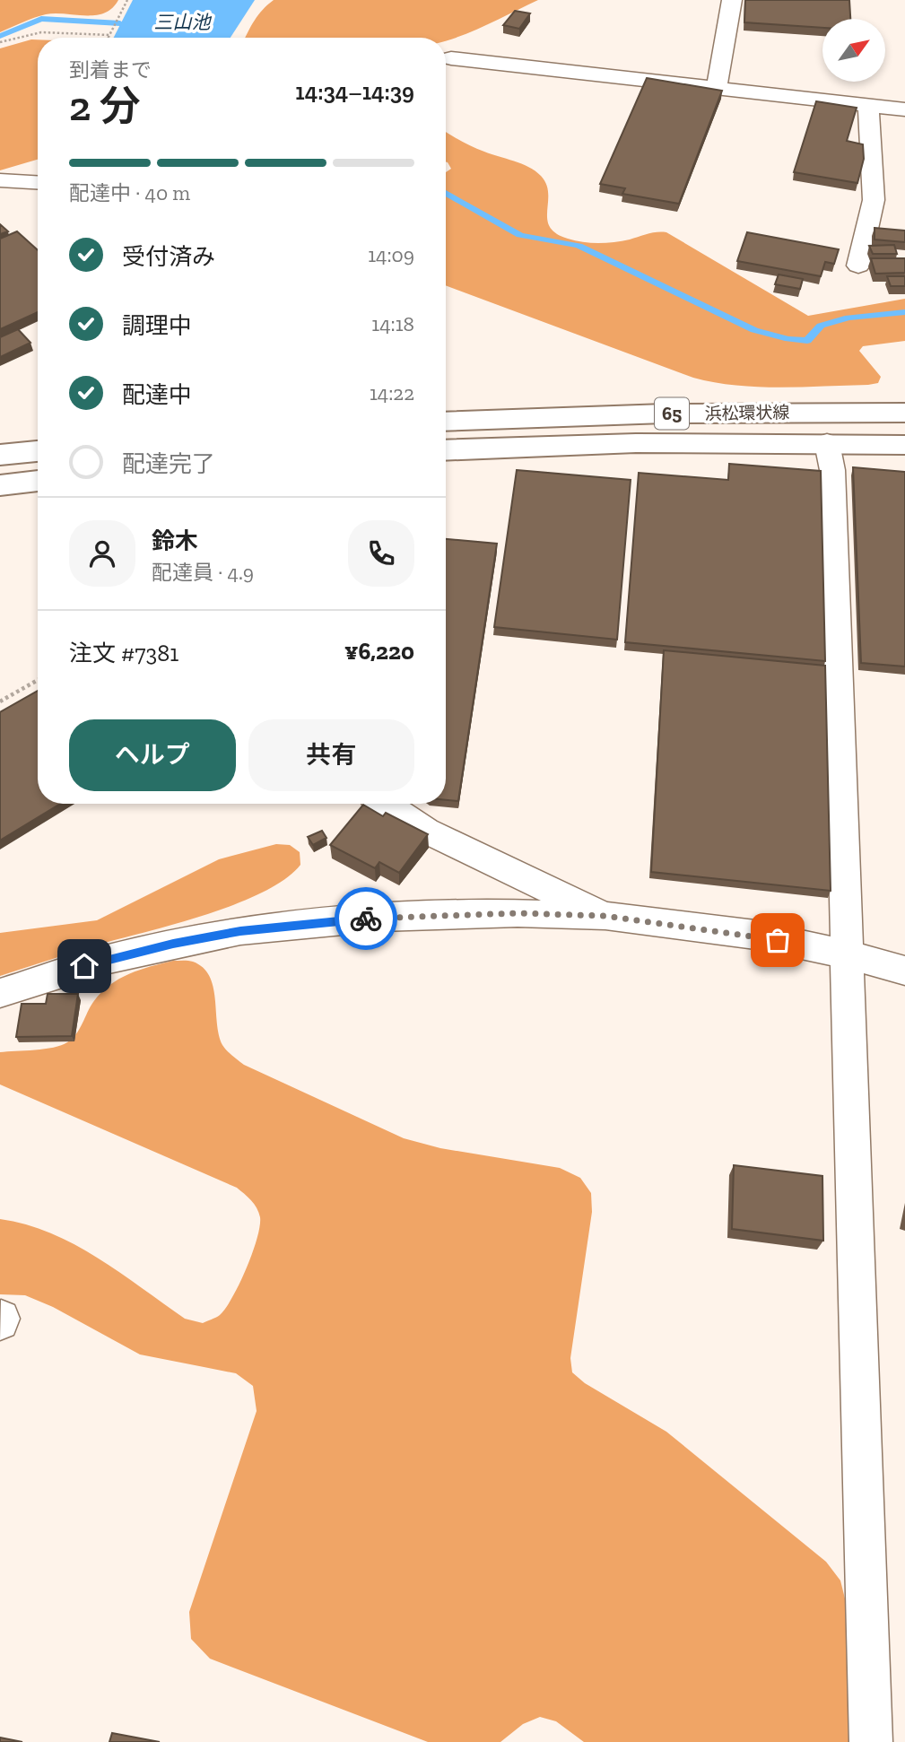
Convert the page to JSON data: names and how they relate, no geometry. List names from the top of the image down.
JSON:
{
  "streets": {
    "main road": ["浜松環状線", "65"]
  },
  "water": ["三山池"],
  "north": "top right",
  "page": {
    "heading": ["2 分", "到着まで", "14:34–14:39"],
    "panel": [
      "鈴木",
      "配達員 · 4.9",
      "注文 #7381",
      "¥6,220"
    ],
    "bar": "配達中 · 40 m",
    "list": [
      ["受付済み", "14:09"],
      ["調理中", "14:18"],
      ["配達中", "14:22"],
      "配達完了"
    ],
    "buttons": ["ヘルプ", "共有"]
  }
}
